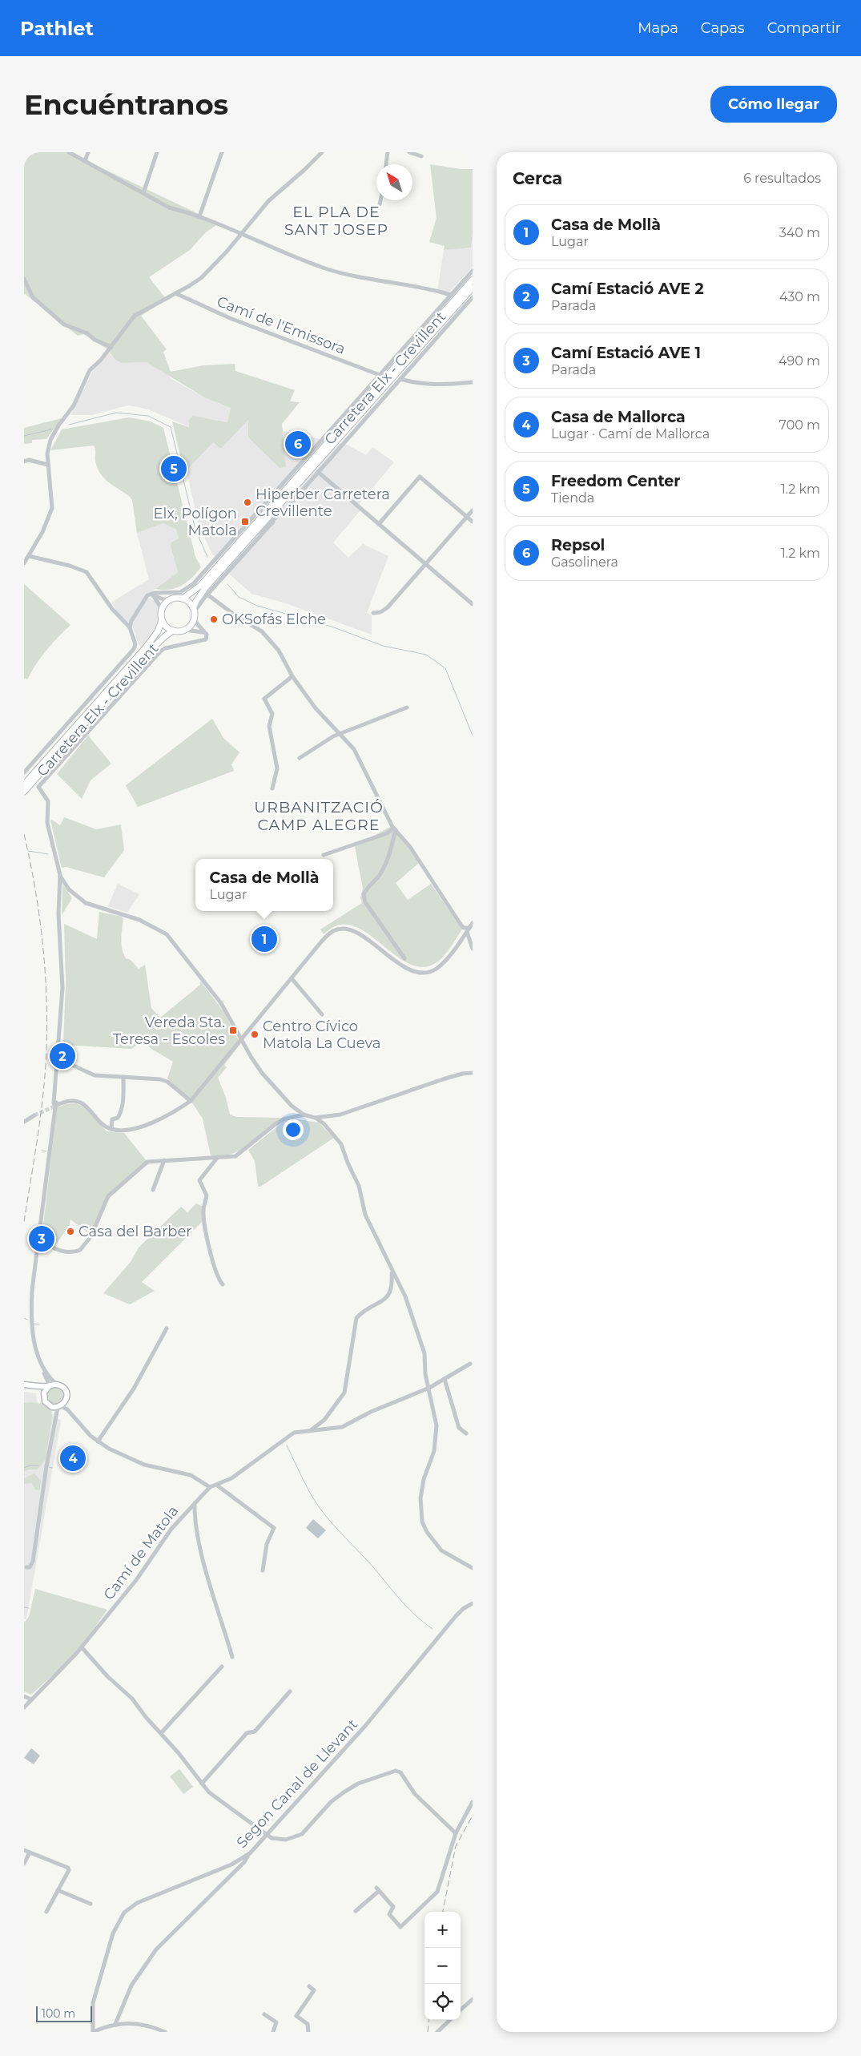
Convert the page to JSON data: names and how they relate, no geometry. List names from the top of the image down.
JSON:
{
  "streets": {
    "highway": ["Carretera Elx - Crevillent"],
    "street": ["Camí de l'Emissora", "Camí de Matola", "Segon Canal de Llevant"]
  },
  "districts": ["EL PLA DE SANT JOSEP", "URBANITZACIÓ CAMP ALEGRE"],
  "places": {
    "other": [
      "Hiperber Carretera Crevillente",
      "OKSofás Elche",
      "Centro Cívico Matola La Cueva",
      "Casa del Barber"
    ],
    "transit": ["Elx, Polígon Matola", "Vereda Sta. Teresa - Escoles"]
  },
  "scale_bar": "100 m",
  "north": "top left",
  "page": {
    "header": "Pathlet",
    "nav": ["Mapa", "Capas", "Compartir"],
    "buttons": "Cómo llegar",
    "title": "Encuéntranos",
    "heading": ["Cerca", "6 resultados"],
    "list": [
      {
        "mark": "1",
        "name": "Casa de Mollà",
        "note": "Lugar",
        "value": "340 m"
      },
      {
        "mark": "2",
        "name": "Camí Estació AVE 2",
        "note": "Parada",
        "value": "430 m"
      },
      {
        "mark": "3",
        "name": "Camí Estació AVE 1",
        "note": "Parada",
        "value": "490 m"
      },
      {
        "mark": "4",
        "name": "Casa de Mallorca",
        "note": "Lugar · Camí de Mallorca",
        "value": "700 m"
      },
      {
        "mark": "5",
        "name": "Freedom Center",
        "note": "Tienda",
        "value": "1.2 km"
      },
      {
        "mark": "6",
        "name": "Repsol",
        "note": "Gasolinera",
        "value": "1.2 km"
      }
    ],
    "pins": [
      "6",
      "5",
      "1",
      "2",
      "3",
      "4"
    ],
    "popup": ["Casa de Mollà", "Lugar"],
    "map_buttons": ["+", "−"],
    "scale": "100 m"
  }
}
